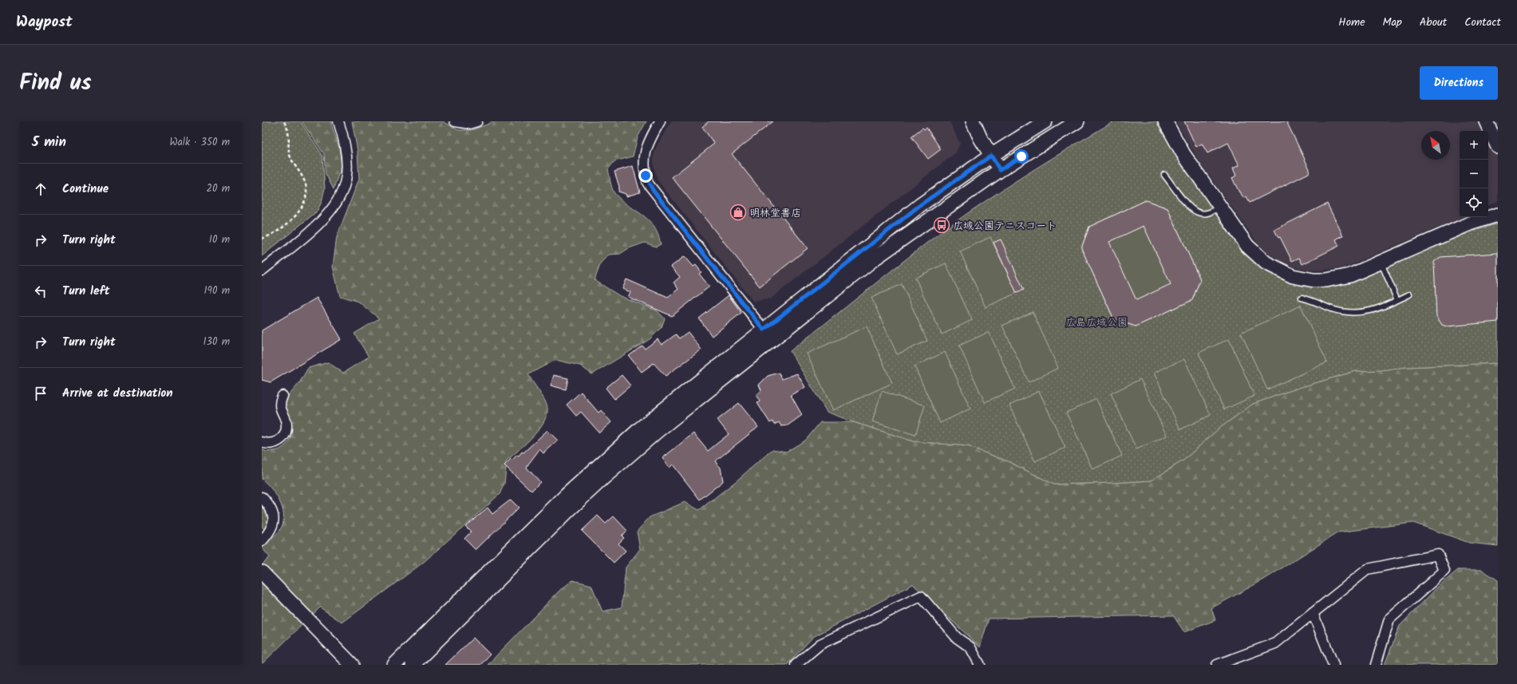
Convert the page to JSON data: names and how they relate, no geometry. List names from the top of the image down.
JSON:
{
  "parks": ["広島広域公園"],
  "places": {
    "shop": ["明林堂書店"],
    "bus stop": ["広域公園テニスコート"]
  },
  "north": "top left",
  "page": {
    "header": "Waypost",
    "nav": [
      "Home",
      "Map",
      "About",
      "Contact"
    ],
    "title": "Find us",
    "buttons": "Directions",
    "heading": ["5 min", "Walk · 350 m"],
    "map_buttons": ["+", "−"],
    "list": [
      ["Continue", "20 m"],
      ["Turn right", "10 m"],
      ["Turn left", "190 m"],
      ["Turn right", "130 m"],
      "Arrive at destination"
    ]
  }
}
